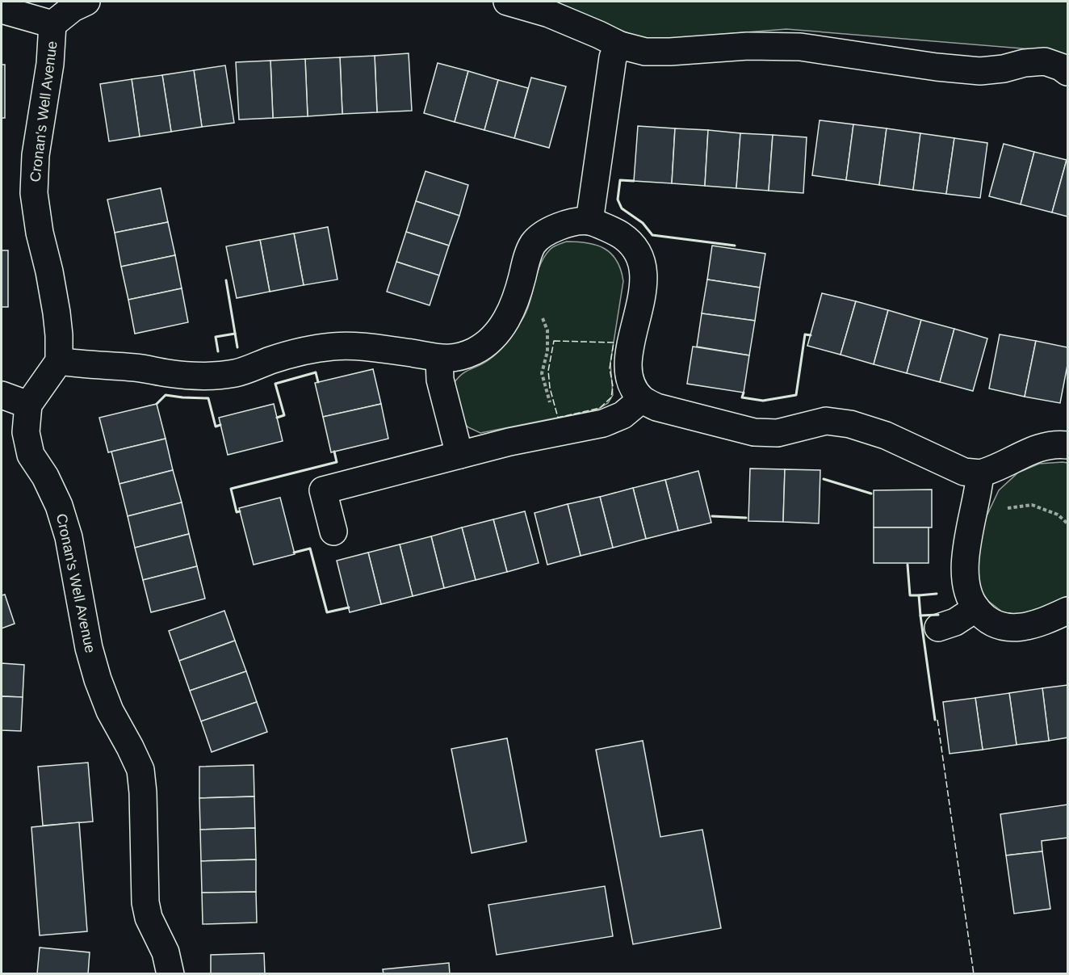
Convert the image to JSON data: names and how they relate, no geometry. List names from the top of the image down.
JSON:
{
  "streets": {
    "street": ["Cronan's Well Avenue"]
  }
}
